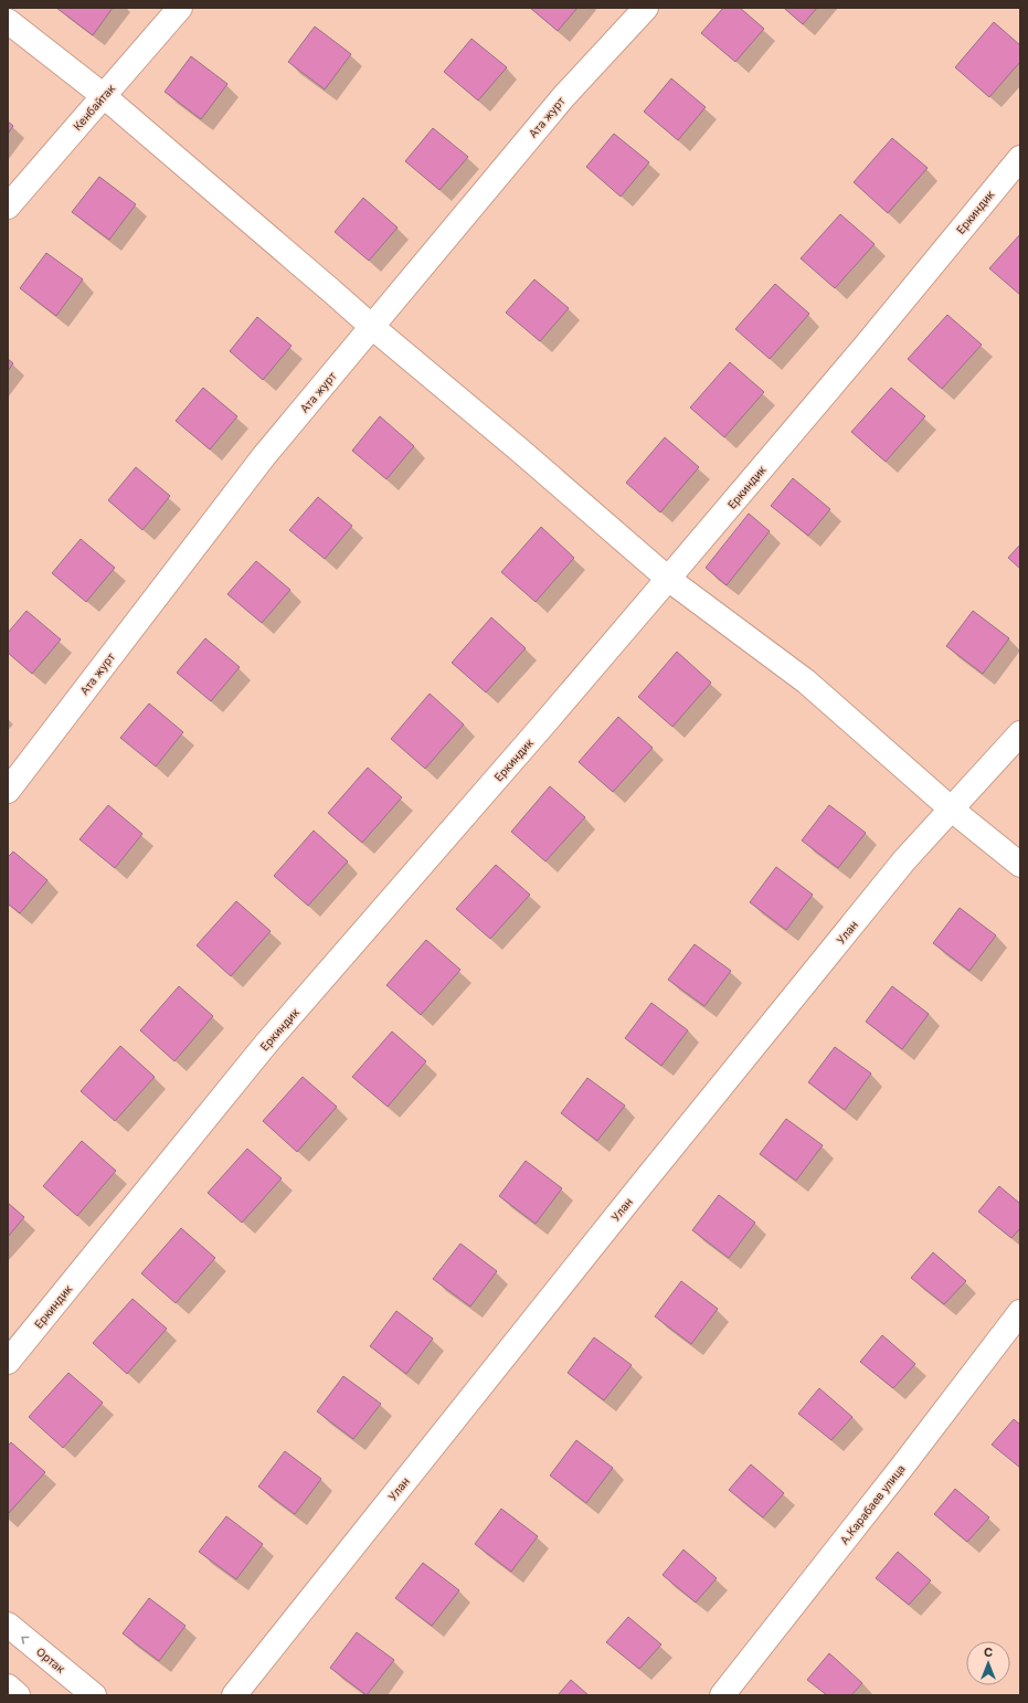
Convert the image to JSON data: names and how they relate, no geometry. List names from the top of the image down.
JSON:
{
  "streets": {
    "street": [
      "Кенбайтак",
      "Ата журт",
      "Еркиндик",
      "Улан",
      "А.Карабаев улица",
      "Ортак"
    ]
  },
  "one_way": ["Ортак"],
  "north": "top"
}
